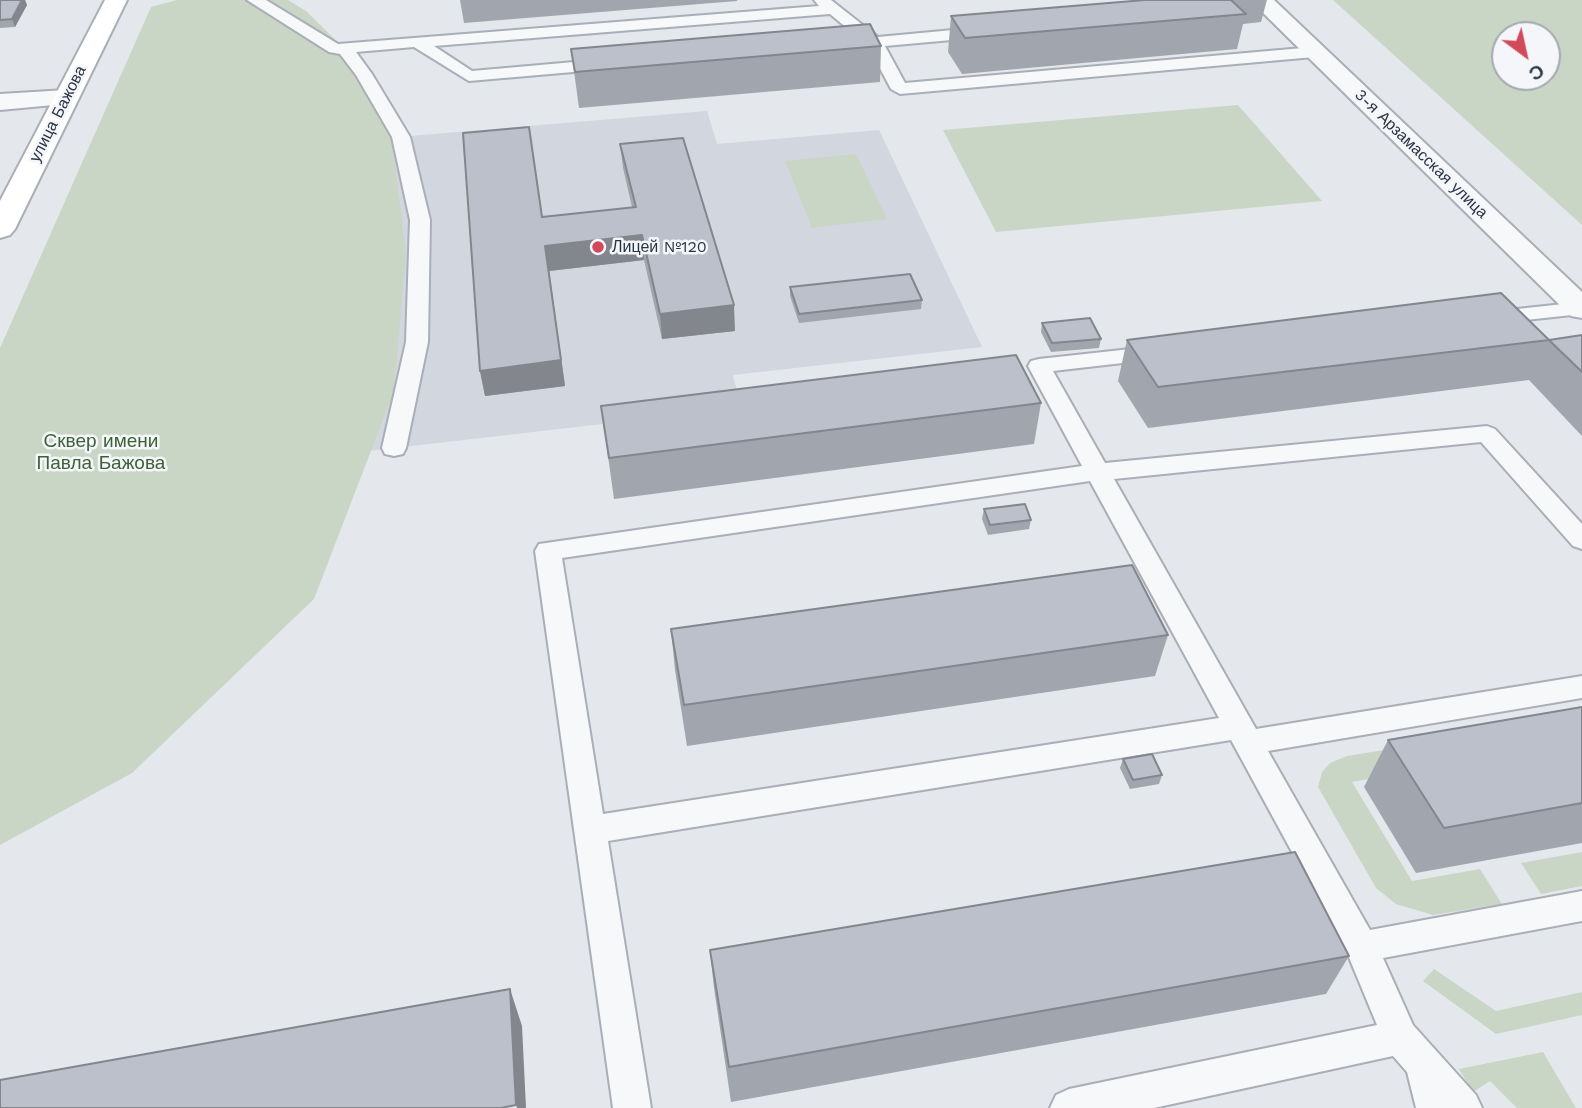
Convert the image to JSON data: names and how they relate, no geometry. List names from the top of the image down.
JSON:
{
  "streets": {
    "main road": ["улица Бажова"],
    "street": ["3-я Арзамасская улица"]
  },
  "parks": ["Сквер имени Павла Бажова"],
  "places": ["Лицей №120"],
  "north": "bottom right"
}
